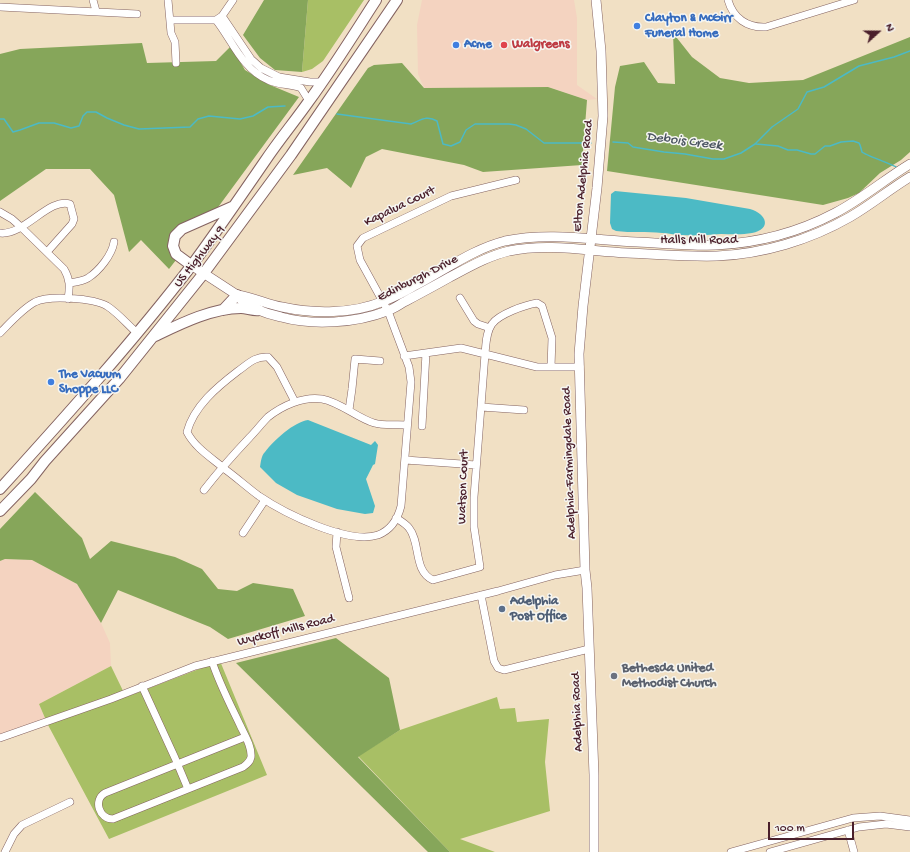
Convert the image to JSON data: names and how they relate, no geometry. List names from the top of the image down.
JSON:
{
  "streets": {
    "highway": ["US Highway 9"],
    "main road": [
      "Elton Adelphia Road",
      "Halls Mill Road",
      "Edinburgh Drive",
      "Adelphia-Farmingdale Road",
      "Adelphia Road"
    ],
    "street": ["Kapalua Court", "Watson Court", "Wyckoff Mills Road"]
  },
  "crossings": [
    ["Elton Adelphia Road", "Halls Mill Road"],
    ["Elton Adelphia Road", "Edinburgh Drive"],
    ["Elton Adelphia Road", "Adelphia-Farmingdale Road"],
    ["Kapalua Court", "Edinburgh Drive"],
    ["Kapalua Court", "Watson Court"],
    ["Halls Mill Road", "Edinburgh Drive"],
    ["US Highway 9", "Edinburgh Drive"],
    ["Adelphia-Farmingdale Road", "Wyckoff Mills Road"],
    ["Adelphia-Farmingdale Road", "Adelphia Road"],
    ["Wyckoff Mills Road", "Adelphia Road"]
  ],
  "water": ["Debois Creek"],
  "places": [
    "Clayton & McGirr Funeral Home",
    "Acme",
    "Walgreens",
    "The Vacuum Shoppe LLC",
    "Adelphia Post Office",
    "Bethesda United Methodist Church"
  ],
  "scale_bar": "100 m",
  "north": "right"
}
